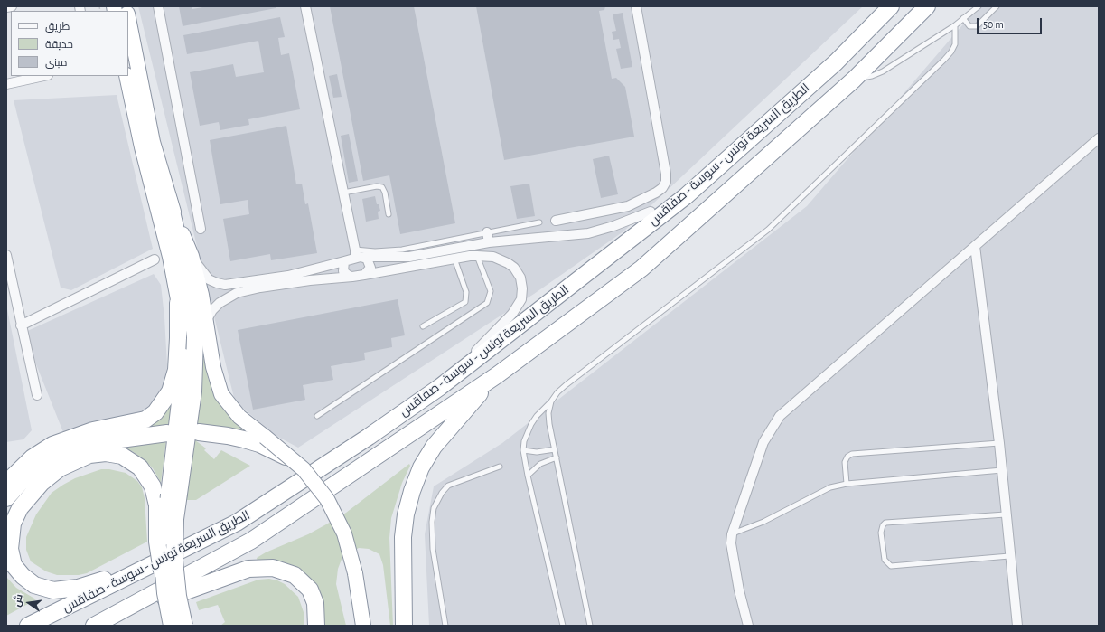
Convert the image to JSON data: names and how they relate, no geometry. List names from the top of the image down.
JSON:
{
  "streets": {
    "highway": ["الطريق السريعة تونس - سوسة - صفاقس"]
  },
  "legend": ["طريق", "حديقة", "مبنى"],
  "scale_bar": "50 m",
  "north": "left"
}
